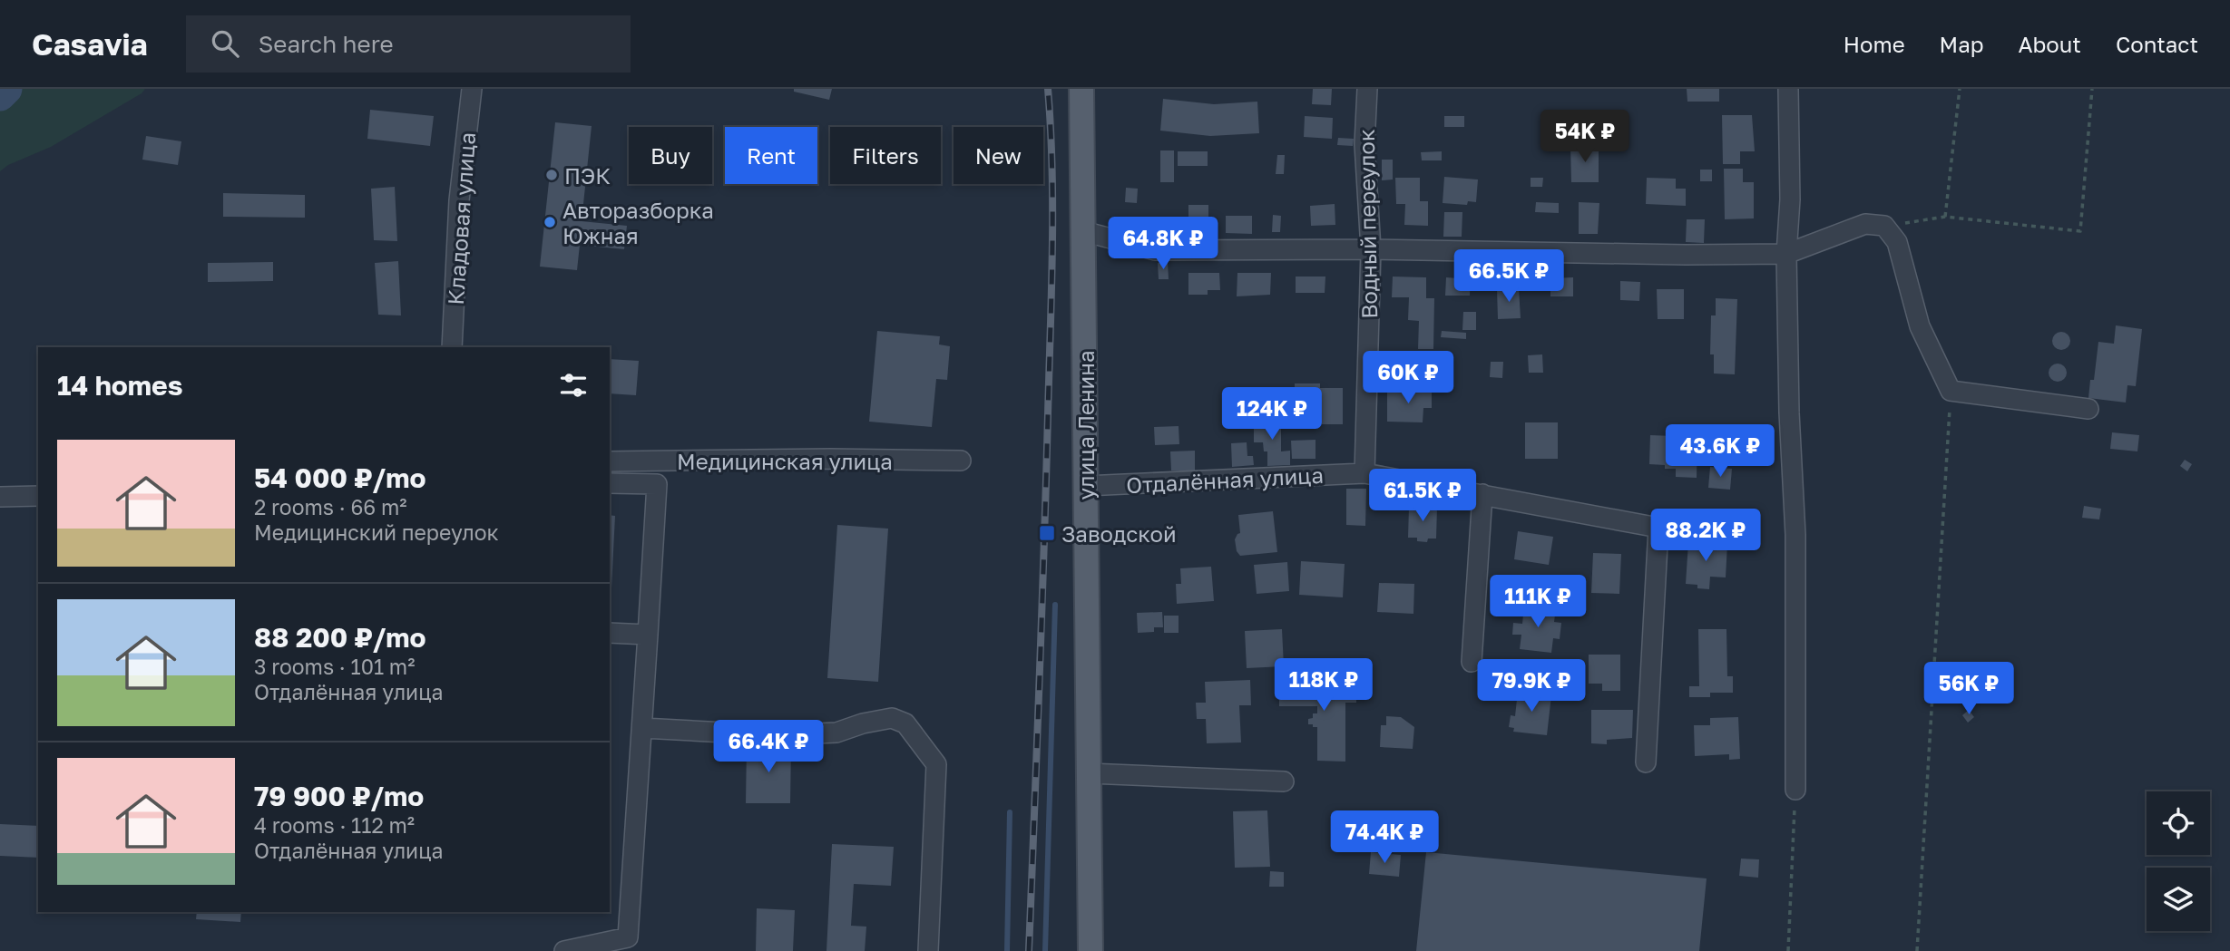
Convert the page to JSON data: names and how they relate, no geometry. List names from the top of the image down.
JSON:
{
  "streets": {
    "main road": ["улица Ленина"],
    "street": [
      "Кладовая улица",
      "Водный переулок",
      "Медицинская улица",
      "Отдалённая улица"
    ]
  },
  "crossings": [
    ["Водный переулок", "Отдалённая улица"],
    ["улица Ленина", "Отдалённая улица"]
  ],
  "places": {
    "other": ["ПЭК", "Авторазборка Южная"],
    "transit": ["Заводской"]
  },
  "page": {
    "header": "Casavia",
    "search": "Search here",
    "nav": [
      "Home",
      "Map",
      "About",
      "Contact"
    ],
    "price": [
      "54K ₽",
      "64.8K ₽",
      "66.5K ₽",
      "60K ₽",
      "124K ₽",
      "43.6K ₽",
      "61.5K ₽",
      "88.2K ₽",
      "111K ₽",
      "118K ₽",
      "79.9K ₽",
      "56K ₽",
      "66.4K ₽",
      "74.4K ₽"
    ],
    "chip": [
      "Buy",
      "Rent",
      "Filters",
      "New"
    ],
    "heading": "14 homes",
    "list": [
      {
        "name": "54 000 ₽/mo",
        "note": "2 rooms · 66 m² · Медицинский переулок"
      },
      {
        "name": "88 200 ₽/mo",
        "note": "3 rooms · 101 m² · Отдалённая улица"
      },
      {
        "name": "79 900 ₽/mo",
        "note": "4 rooms · 112 m² · Отдалённая улица"
      }
    ]
  }
}
